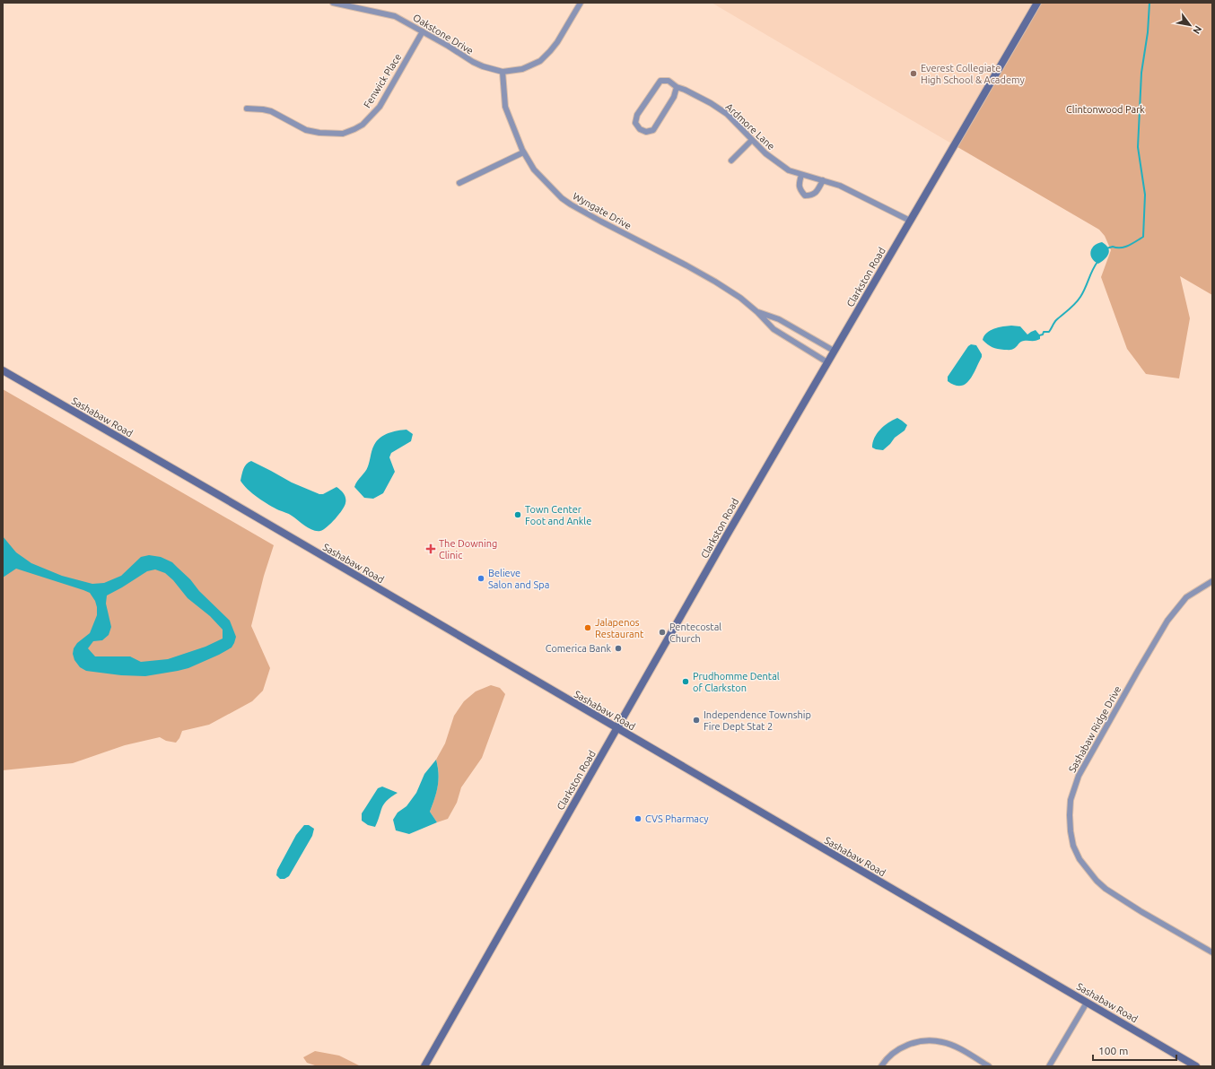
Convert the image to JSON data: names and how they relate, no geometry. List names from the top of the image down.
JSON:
{
  "streets": {
    "main road": ["Clarkston Road", "Sashabaw Road"],
    "street": [
      "Oakstone Drive",
      "Fenwick Place",
      "Ardmore Lane",
      "Wyngate Drive",
      "Sashabaw Ridge Drive"
    ]
  },
  "crossings": [
    ["Oakstone Drive", "Fenwick Place"],
    ["Oakstone Drive", "Wyngate Drive"],
    ["Ardmore Lane", "Clarkston Road"],
    ["Wyngate Drive", "Clarkston Road"],
    ["Clarkston Road", "Sashabaw Road"]
  ],
  "parks": ["Clintonwood Park"],
  "places": {
    "other": [
      "Everest Collegiate High School & Academy",
      "Town Center Foot and Ankle",
      "Believe Salon and Spa",
      "Jalapenos Restaurant",
      "Pentecostal Church",
      "Comerica Bank",
      "Prudhomme Dental of Clarkston",
      "Independence Township Fire Dept Stat 2",
      "CVS Pharmacy"
    ],
    "health": ["The Downing Clinic"]
  },
  "scale_bar": "100 m",
  "north": "bottom right"
}
